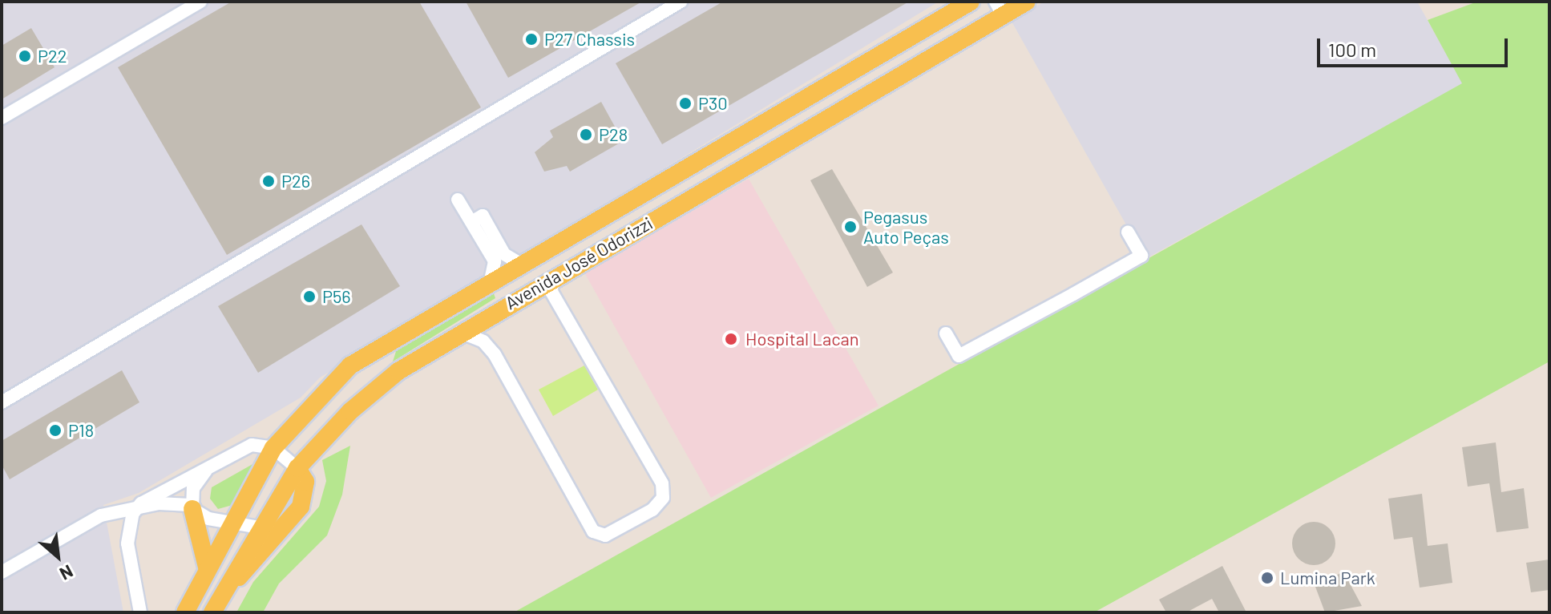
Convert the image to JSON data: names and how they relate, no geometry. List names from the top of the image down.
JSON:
{
  "streets": {
    "main road": ["Avenida José Odorizzi"]
  },
  "places": [
    "P27 Chassis",
    "P22",
    "P30",
    "P28",
    "P26",
    "Pegasus Auto Peças",
    "P56",
    "Hospital Lacan",
    "P18",
    "Lumina Park"
  ],
  "scale_bar": "100 m",
  "north": "bottom right"
}
